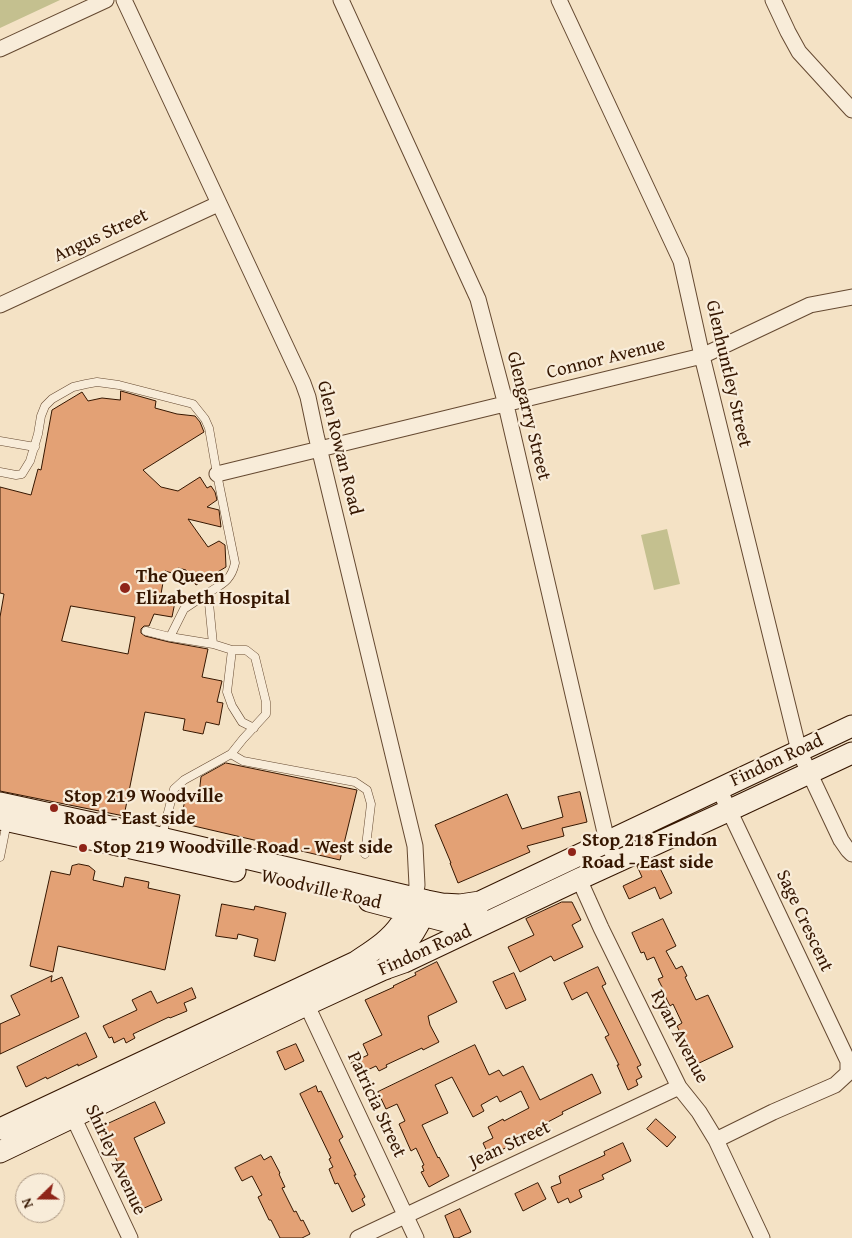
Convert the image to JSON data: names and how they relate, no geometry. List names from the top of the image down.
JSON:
{
  "streets": {
    "main road": ["Findon Road", "Woodville Road"],
    "street": [
      "Angus Street",
      "Connor Avenue",
      "Glenhuntley Street",
      "Glengarry Street",
      "Glen Rowan Road",
      "Sage Crescent",
      "Ryan Avenue",
      "Patricia Street",
      "Jean Street",
      "Shirley Avenue"
    ]
  },
  "crossings": [
    ["Angus Street", "Glen Rowan Road"],
    ["Connor Avenue", "Glenhuntley Street"],
    ["Connor Avenue", "Glengarry Street"],
    ["Connor Avenue", "Glen Rowan Road"],
    ["Glenhuntley Street", "Findon Road"],
    ["Glengarry Street", "Findon Road"],
    ["Glen Rowan Road", "Findon Road"],
    ["Glen Rowan Road", "Woodville Road"],
    ["Findon Road", "Woodville Road"],
    ["Findon Road", "Sage Crescent"],
    ["Findon Road", "Ryan Avenue"],
    ["Findon Road", "Patricia Street"],
    ["Findon Road", "Shirley Avenue"],
    ["Sage Crescent", "Ryan Avenue"],
    ["Ryan Avenue", "Jean Street"],
    ["Patricia Street", "Jean Street"]
  ],
  "places": [
    "The Queen Elizabeth Hospital",
    "Stop 219 Woodville Road - East side",
    "Stop 219 Woodville Road - West side",
    "Stop 218 Findon Road - East side"
  ],
  "north": "left"
}
